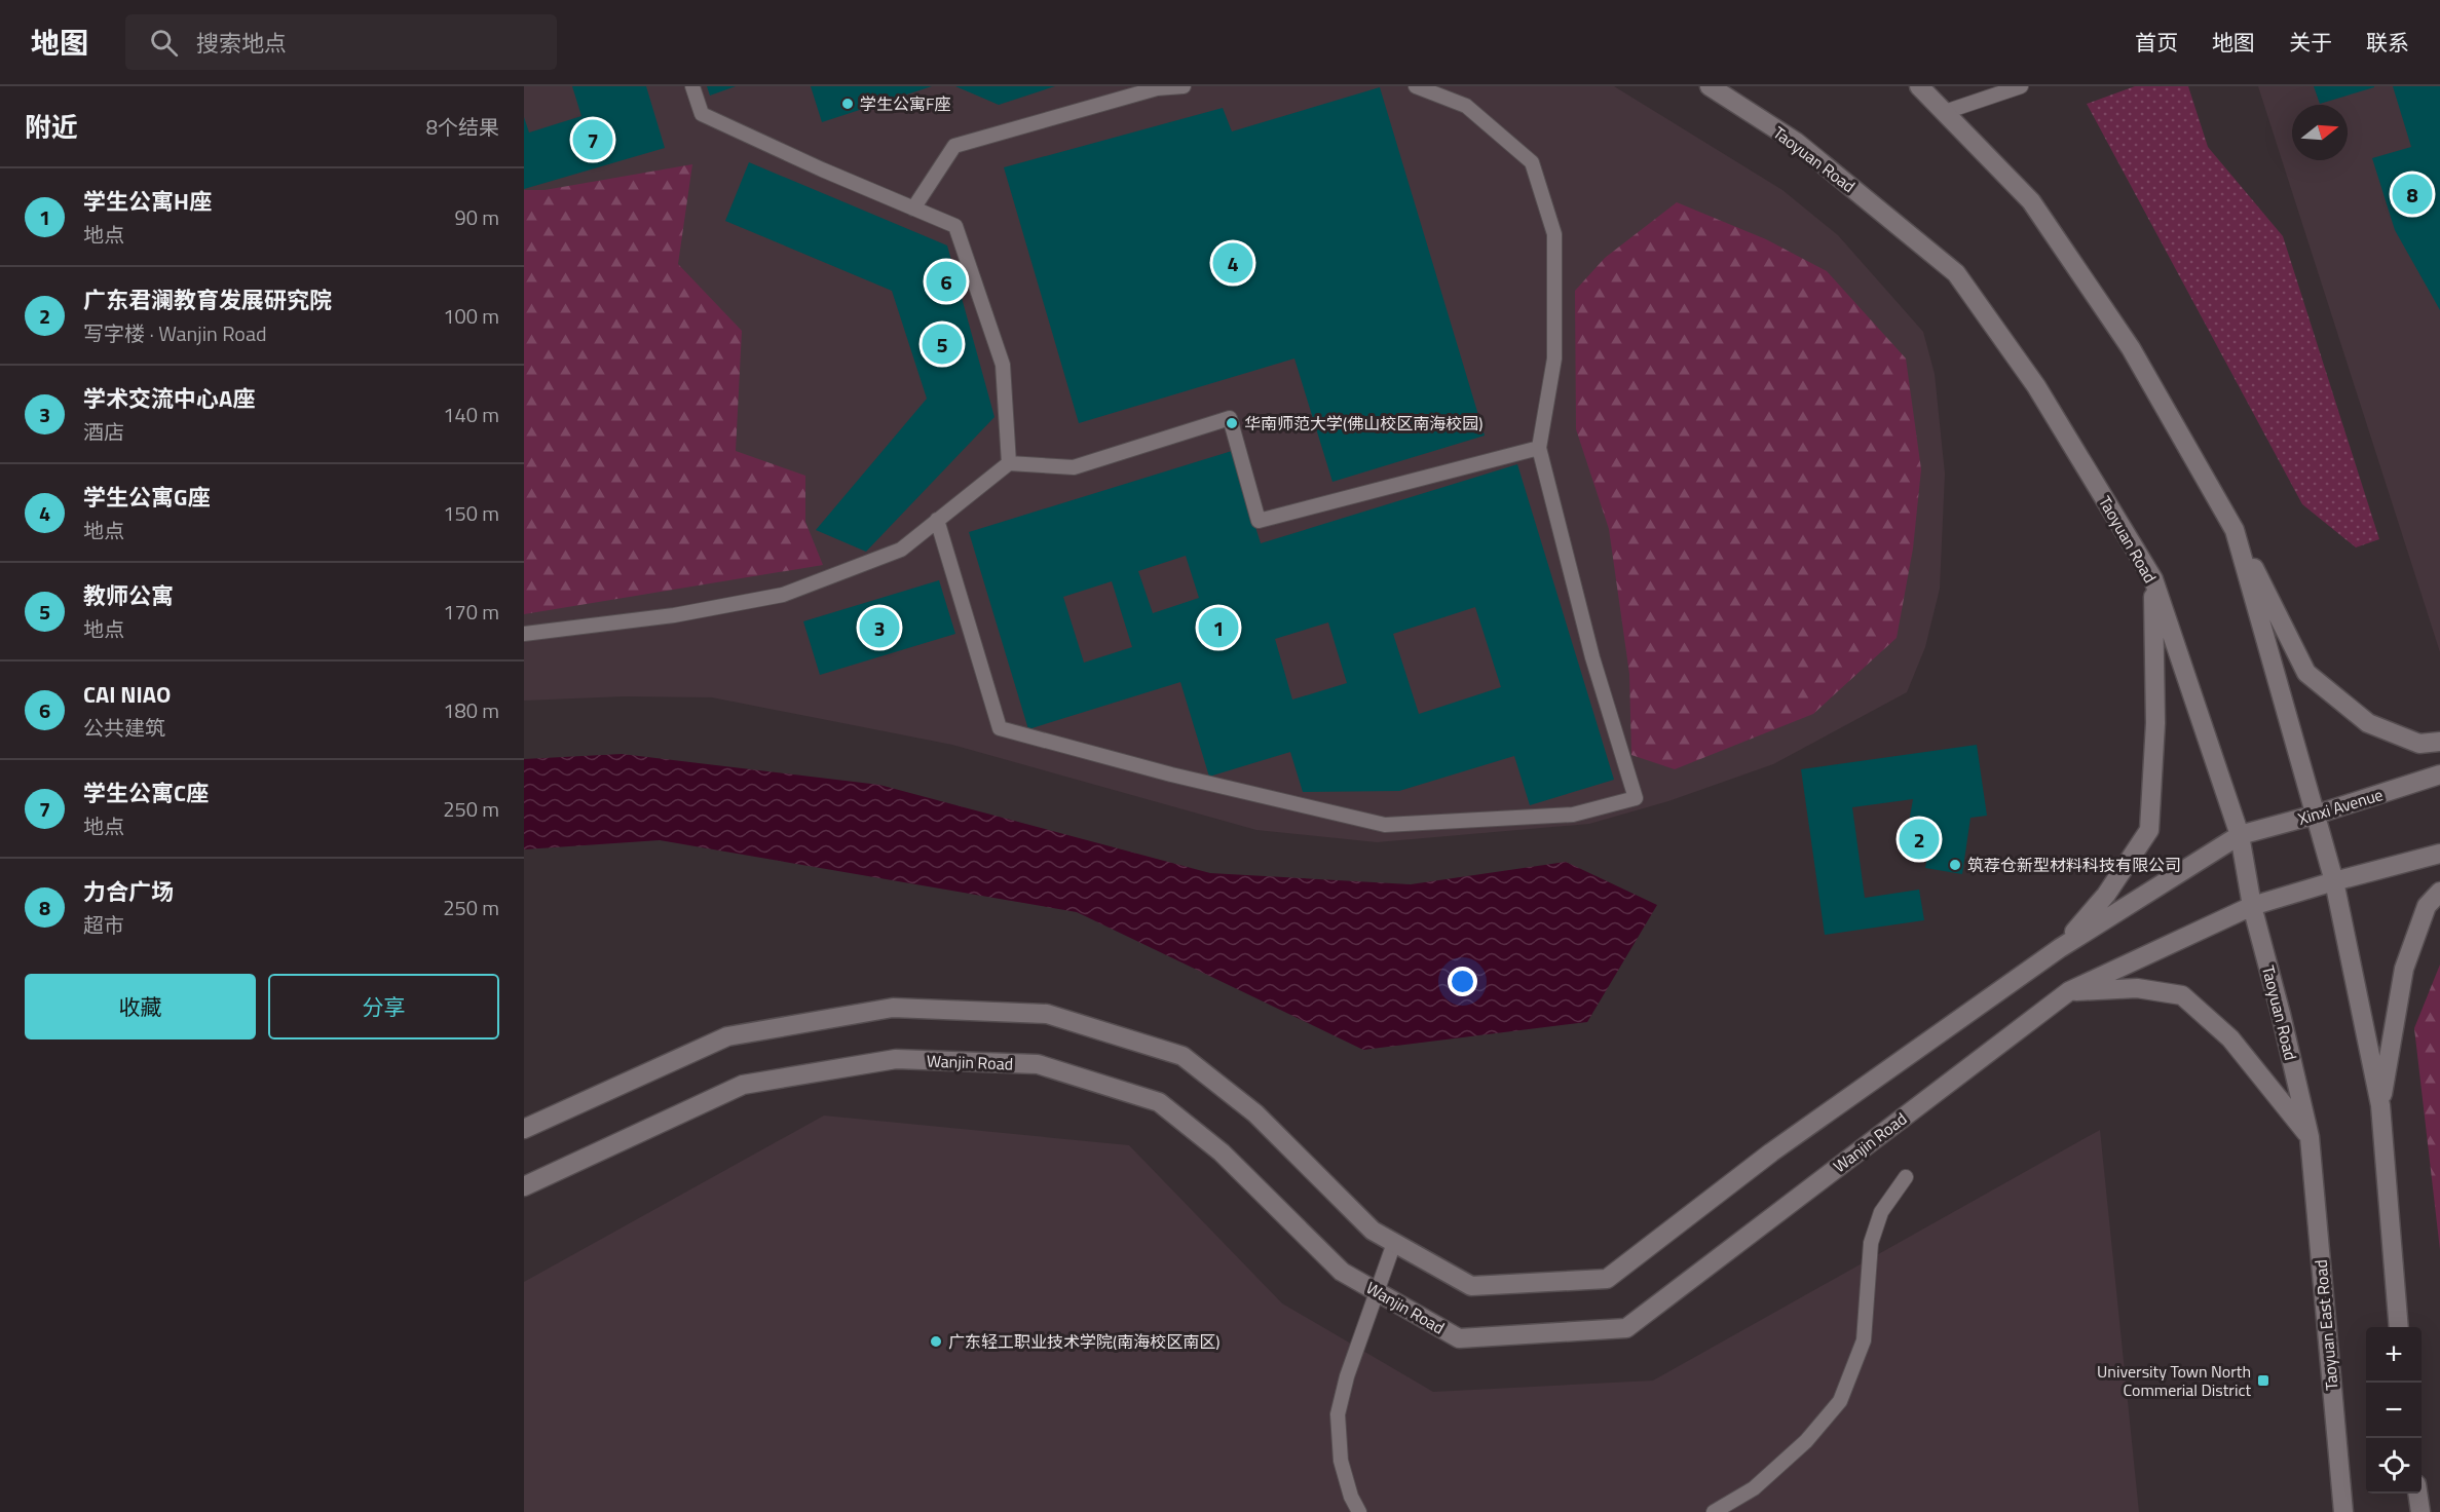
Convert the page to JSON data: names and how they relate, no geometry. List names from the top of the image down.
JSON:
{
  "streets": {
    "main road": [
      "Taoyuan Road",
      "Xinxi Avenue",
      "Wanjin Road",
      "Taoyuan East Road"
    ]
  },
  "crossings": [
    ["Taoyuan Road", "Xinxi Avenue"],
    ["Taoyuan Road", "Wanjin Road"],
    ["Taoyuan Road", "Taoyuan East Road"]
  ],
  "places": {
    "other": [
      "学生公寓F座",
      "华南师范大学(佛山校区南海校园)",
      "筑荐仓新型材料科技有限公司",
      "广东轻工职业技术学院(南海校区南区)"
    ],
    "transit": ["University Town North Commerial District"]
  },
  "north": "right",
  "page": {
    "header": "地图",
    "search": "搜索地点",
    "nav": [
      "首页",
      "地图",
      "关于",
      "联系"
    ],
    "heading": ["附近", "8个结果"],
    "pins": [
      "7",
      "8",
      "4",
      "6",
      "5",
      "1",
      "3",
      "2"
    ],
    "list": [
      {
        "mark": "1",
        "name": "学生公寓H座",
        "note": "地点",
        "value": "90 m"
      },
      {
        "mark": "2",
        "name": "广东君澜教育发展研究院",
        "note": "写字楼 · Wanjin Road",
        "value": "100 m"
      },
      {
        "mark": "3",
        "name": "学术交流中心A座",
        "note": "酒店",
        "value": "140 m"
      },
      {
        "mark": "4",
        "name": "学生公寓G座",
        "note": "地点",
        "value": "150 m"
      },
      {
        "mark": "5",
        "name": "教师公寓",
        "note": "地点",
        "value": "170 m"
      },
      {
        "mark": "6",
        "name": "CAI NIAO",
        "note": "公共建筑",
        "value": "180 m"
      },
      {
        "mark": "7",
        "name": "学生公寓C座",
        "note": "地点",
        "value": "250 m"
      },
      {
        "mark": "8",
        "name": "力合广场",
        "note": "超市",
        "value": "250 m"
      }
    ],
    "buttons": ["收藏", "分享"],
    "map_buttons": ["+", "−"]
  }
}
